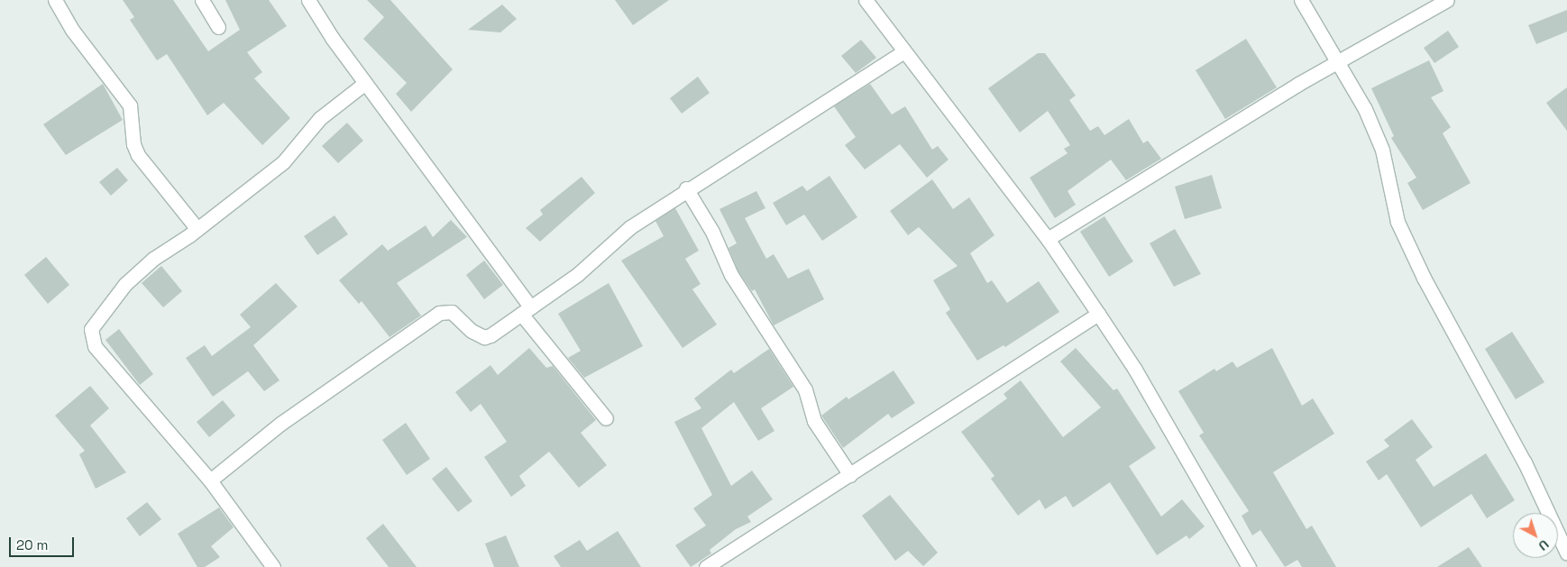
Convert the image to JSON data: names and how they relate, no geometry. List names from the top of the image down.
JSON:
{
  "scale_bar": "20 m",
  "north": "bottom right"
}
